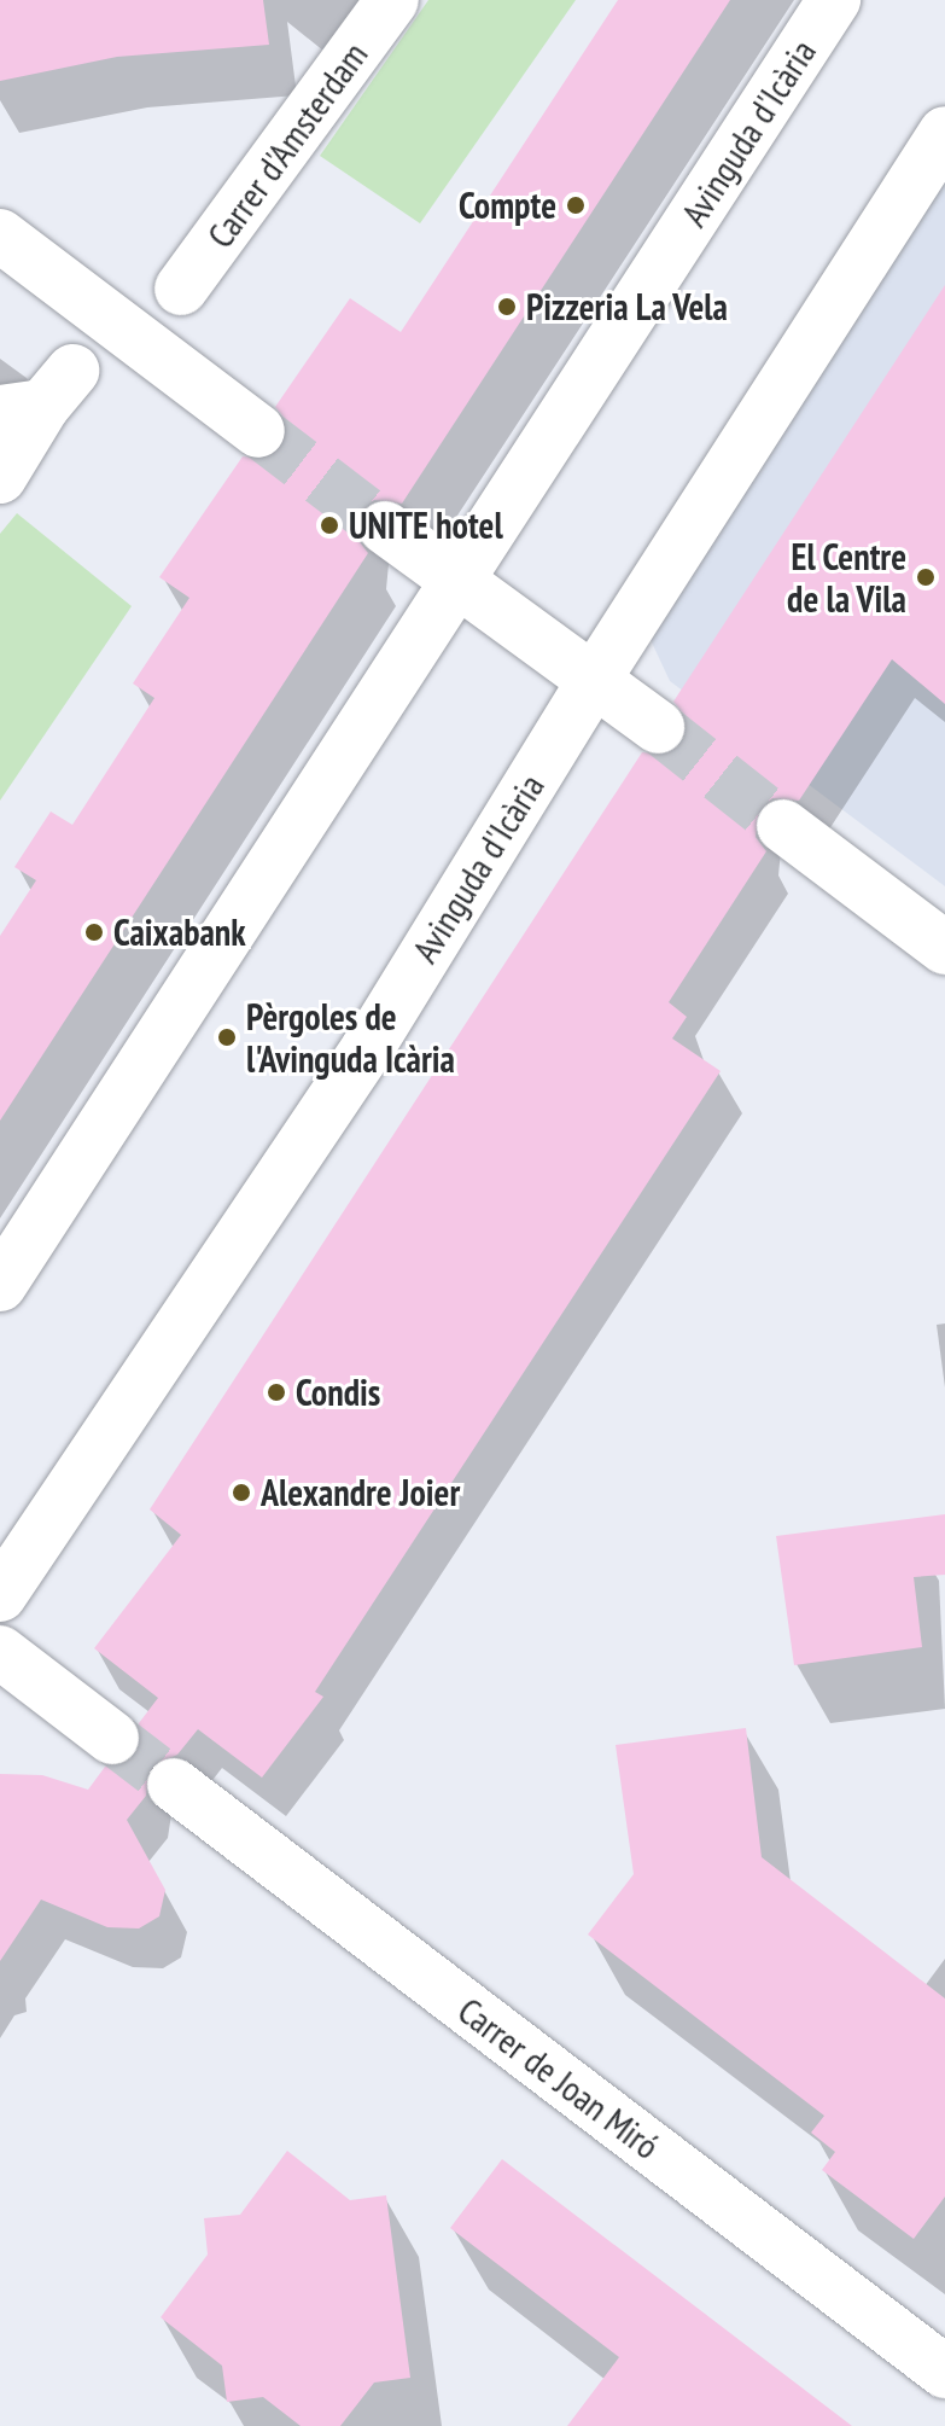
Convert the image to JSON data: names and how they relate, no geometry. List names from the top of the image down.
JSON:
{
  "streets": {
    "street": ["Avinguda d'Icària", "Carrer d'Amsterdam", "Carrer de Joan Miró"]
  },
  "places": [
    "Compte",
    "Pizzeria La Vela",
    "UNITE hotel",
    "El Centre de la Vila",
    "Caixabank",
    "Pèrgoles de l'Avinguda Icària",
    "Condis",
    "Alexandre Joier"
  ]
}
